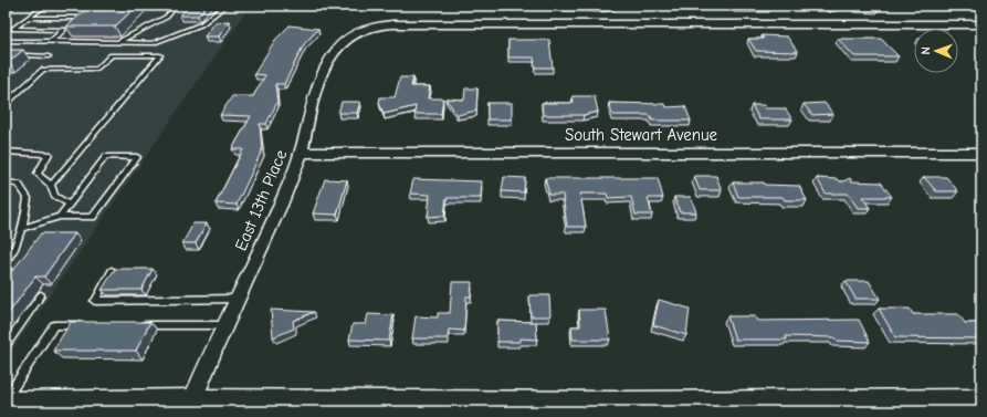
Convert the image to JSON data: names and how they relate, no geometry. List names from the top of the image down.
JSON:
{
  "streets": {
    "street": ["South Stewart Avenue", "East 13th Place"]
  },
  "crossings": [
    ["South Stewart Avenue", "East 13th Place"]
  ],
  "north": "left"
}
